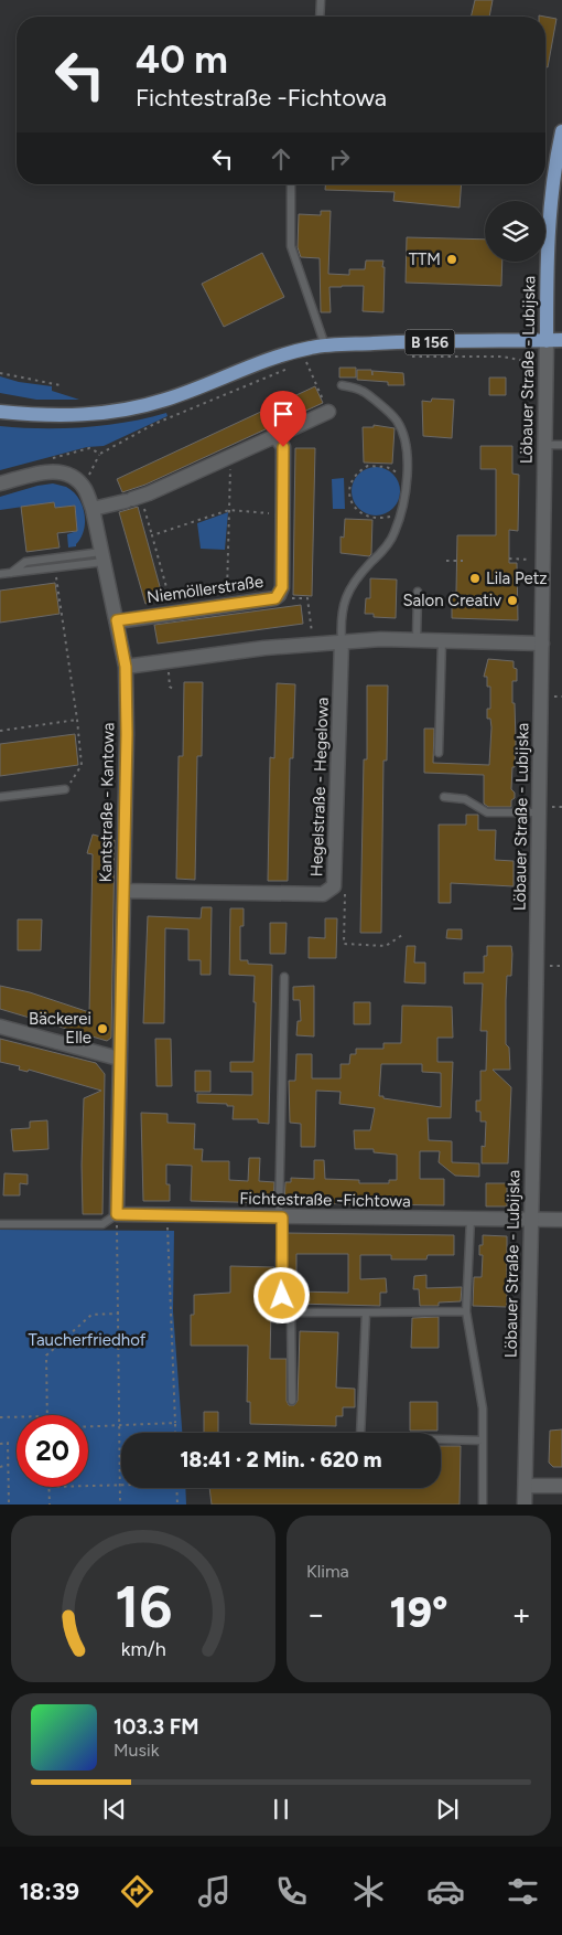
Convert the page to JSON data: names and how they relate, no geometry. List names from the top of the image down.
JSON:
{
  "streets": {
    "main road": ["B 156", "Löbauer Straße - Lubijska"],
    "street": [
      "Niemöllerstraße",
      "Hegelstraße - Hegelowa",
      "Kantstraße - Kantowa",
      "Fichtestraße -Fichtowa"
    ]
  },
  "crossings": [
    ["B 156", "Löbauer Straße - Lubijska"],
    ["Löbauer Straße - Lubijska", "Fichtestraße -Fichtowa"],
    ["Niemöllerstraße", "Kantstraße - Kantowa"],
    ["Hegelstraße - Hegelowa", "Kantstraße - Kantowa"],
    ["Kantstraße - Kantowa", "Fichtestraße -Fichtowa"]
  ],
  "parks": ["Taucherfriedhof"],
  "places": [
    "TTM",
    "Lila Petz",
    "Salon Creativ",
    "Bäckerei Elle"
  ],
  "page": {
    "turn": ["40 m", "Fichtestraße -Fichtowa"],
    "limit": "20",
    "trip": "18:41 · 2 Min. · 620 m",
    "tile": "Klima",
    "heat": ["−", "19°", "+"],
    "song": ["103.3 FM", "Musik"],
    "tabs": "18:39",
    "gauge": ["16", "km/h"]
  }
}
